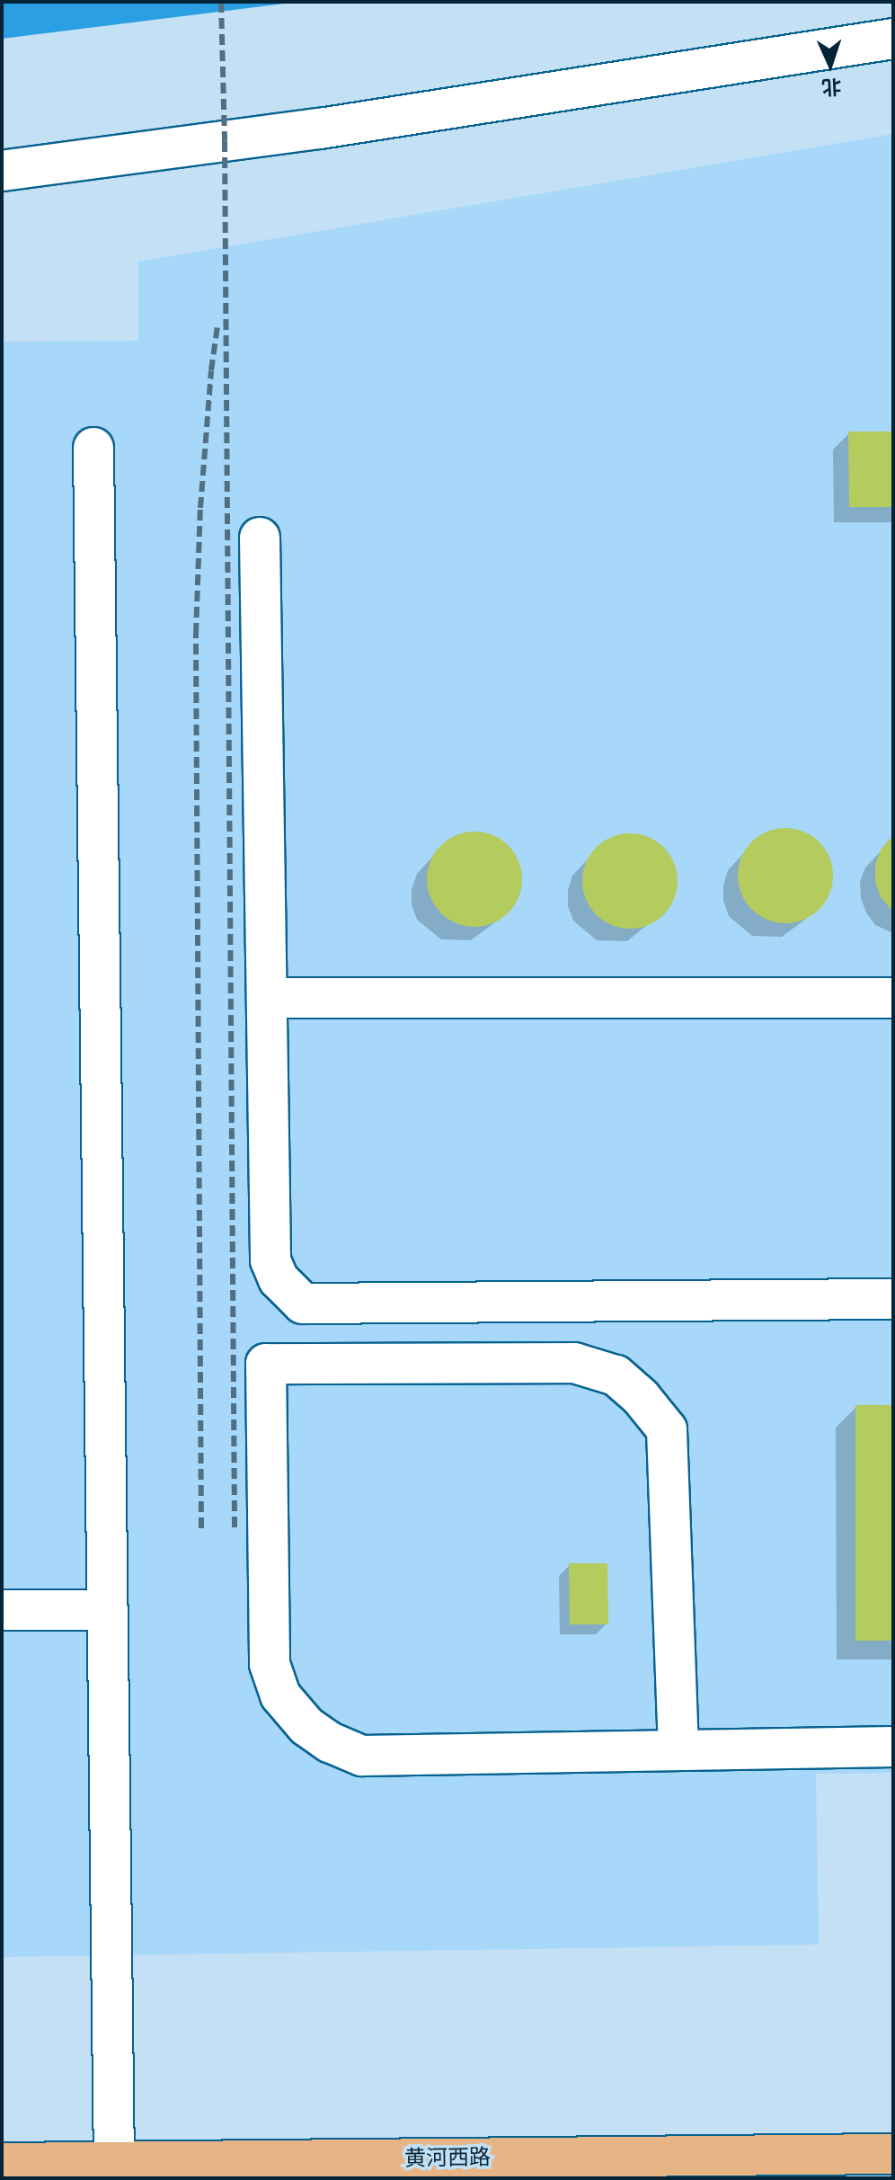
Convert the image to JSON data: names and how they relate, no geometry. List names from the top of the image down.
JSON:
{
  "streets": {
    "main road": ["黄河西路"]
  },
  "north": "bottom"
}
